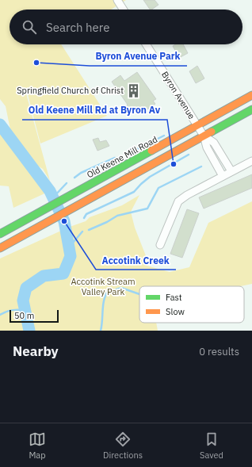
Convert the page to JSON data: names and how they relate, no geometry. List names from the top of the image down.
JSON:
{
  "streets": {
    "main road": ["Old Keene Mill Road"],
    "street": ["Byron Avenue"]
  },
  "crossings": [
    ["Byron Avenue", "Old Keene Mill Road"]
  ],
  "parks": ["Accotink Stream Valley Park"],
  "places": {
    "other": ["Byron Avenue Park", "Old Keene Mill Rd at Byron Av", "Accotink Creek"],
    "building": ["Springfield Church of Christ"]
  },
  "legend": ["Fast", "Slow"],
  "scale_bar": "50 m",
  "page": {
    "search": "Search here",
    "scale": "50 m",
    "heading": ["Nearby", "0 results"],
    "nav": ["Map", "Directions", "Saved"]
  }
}
